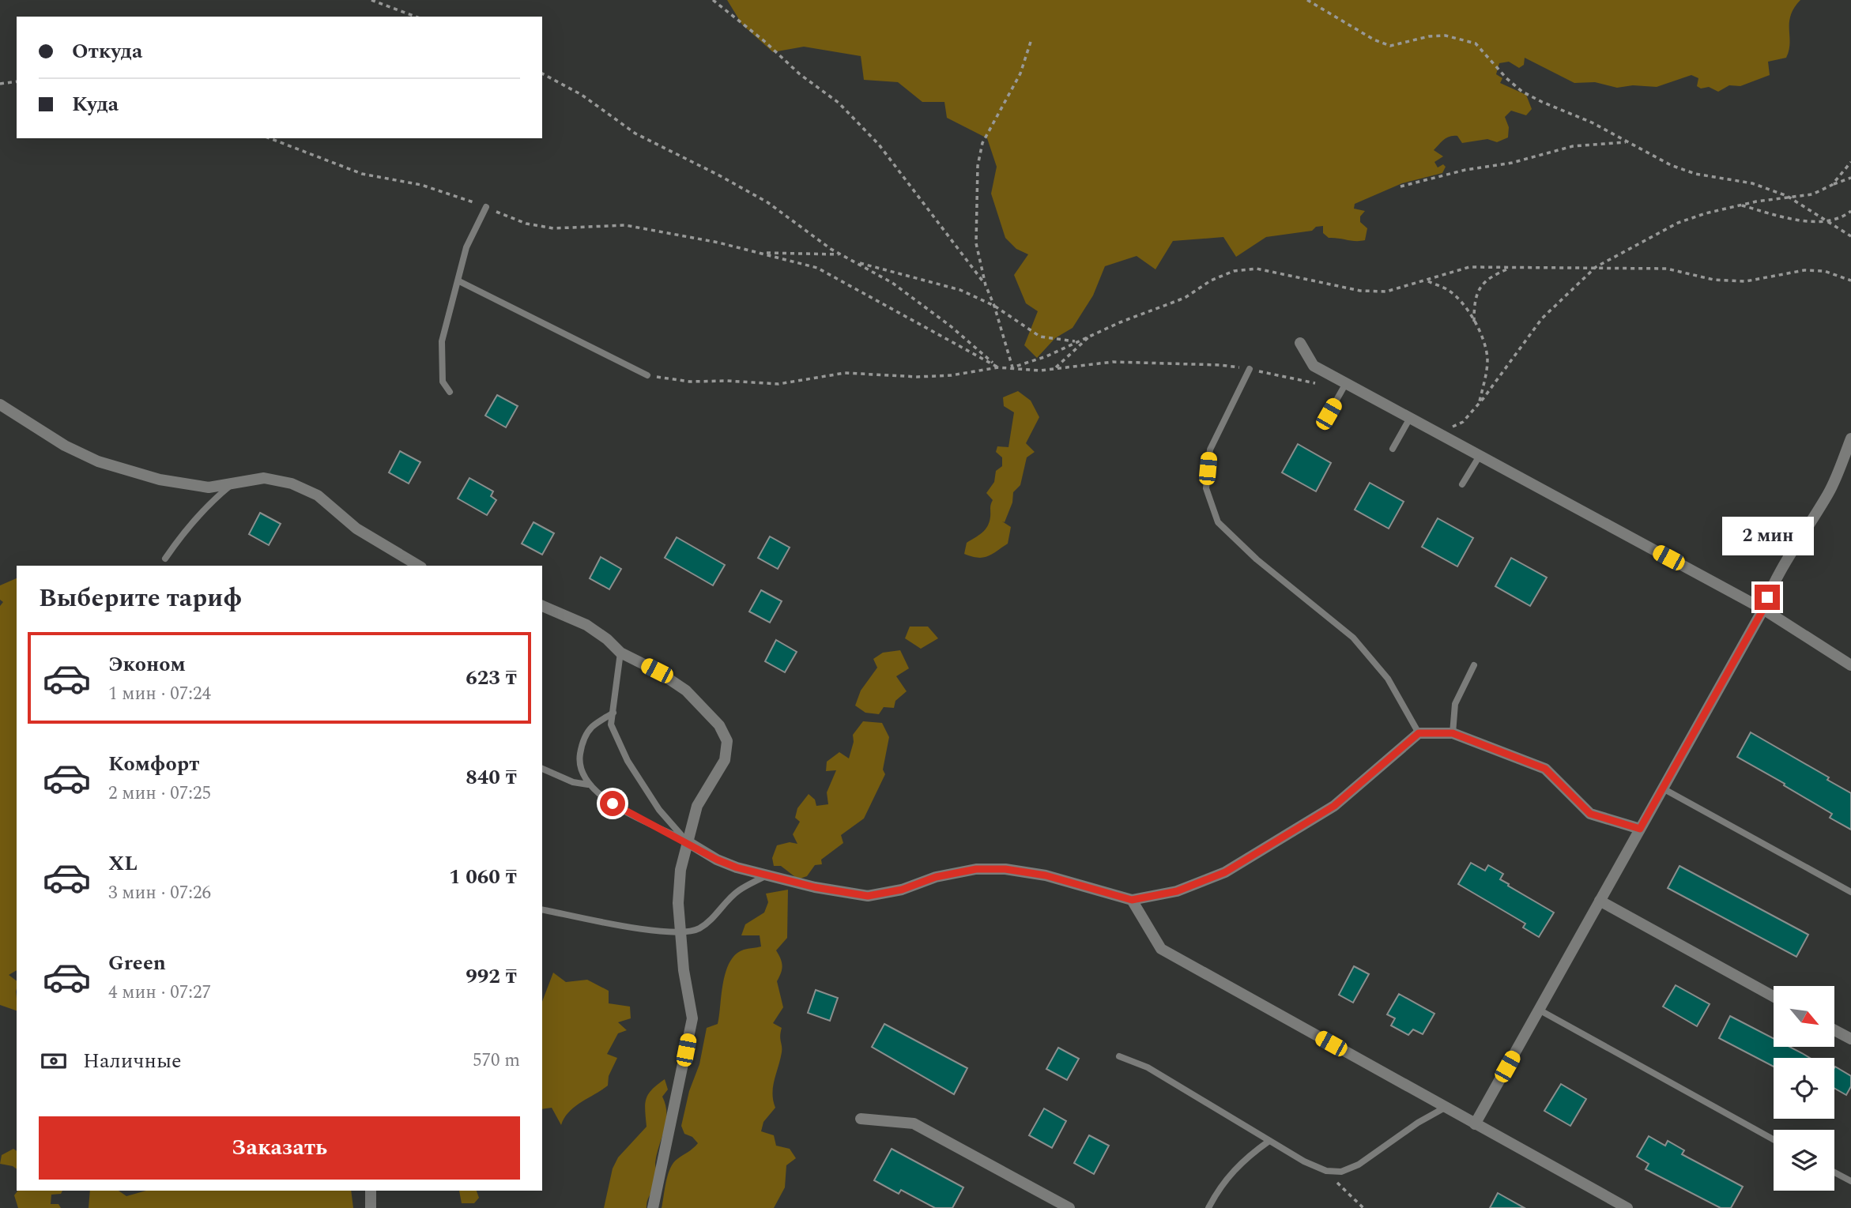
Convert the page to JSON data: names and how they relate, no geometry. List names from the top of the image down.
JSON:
{
  "north": "bottom right",
  "page": {
    "banner": ["Откуда", "Куда"],
    "bubble": "2 мин",
    "heading": "Выберите тариф",
    "list": [
      {
        "name": "Эконом",
        "note": "1 мин · 07:24",
        "value": "623 ₸"
      },
      {
        "name": "Комфорт",
        "note": "2 мин · 07:25",
        "value": "840 ₸"
      },
      {
        "name": "XL",
        "note": "3 мин · 07:26",
        "value": "1 060 ₸"
      },
      {
        "name": "Green",
        "note": "4 мин · 07:27",
        "value": "992 ₸"
      }
    ],
    "pay": ["Наличные", "570 m"],
    "buttons": "Заказать"
  }
}
